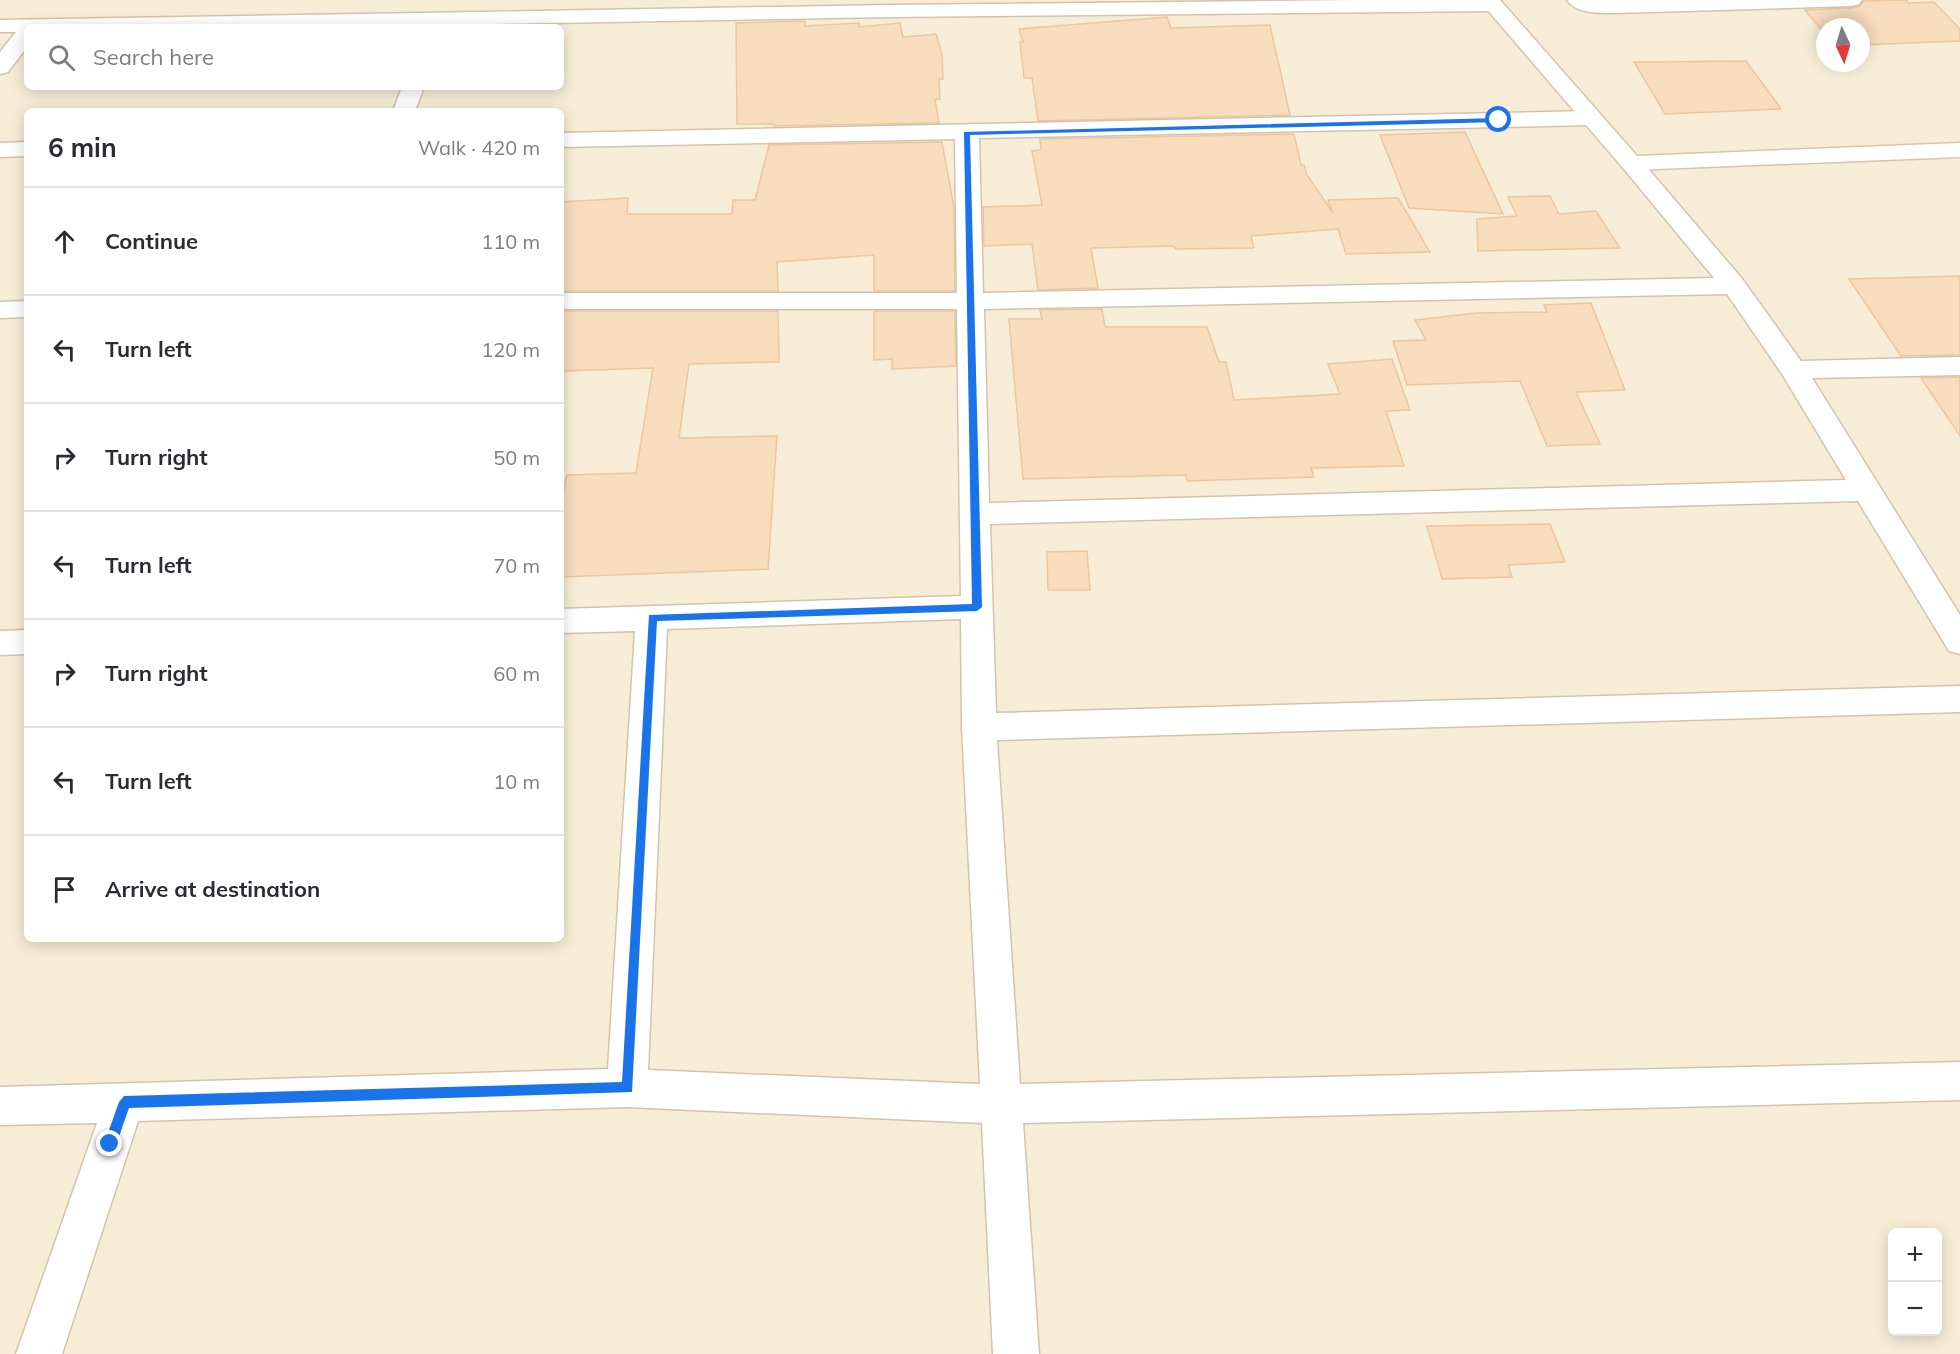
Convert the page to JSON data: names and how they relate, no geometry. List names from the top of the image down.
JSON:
{
  "north": "bottom",
  "page": {
    "search": "Search here",
    "heading": ["6 min", "Walk · 420 m"],
    "list": [
      ["Continue", "110 m"],
      ["Turn left", "120 m"],
      ["Turn right", "50 m"],
      ["Turn left", "70 m"],
      ["Turn right", "60 m"],
      ["Turn left", "10 m"],
      "Arrive at destination"
    ],
    "map_buttons": ["+", "−"]
  }
}
